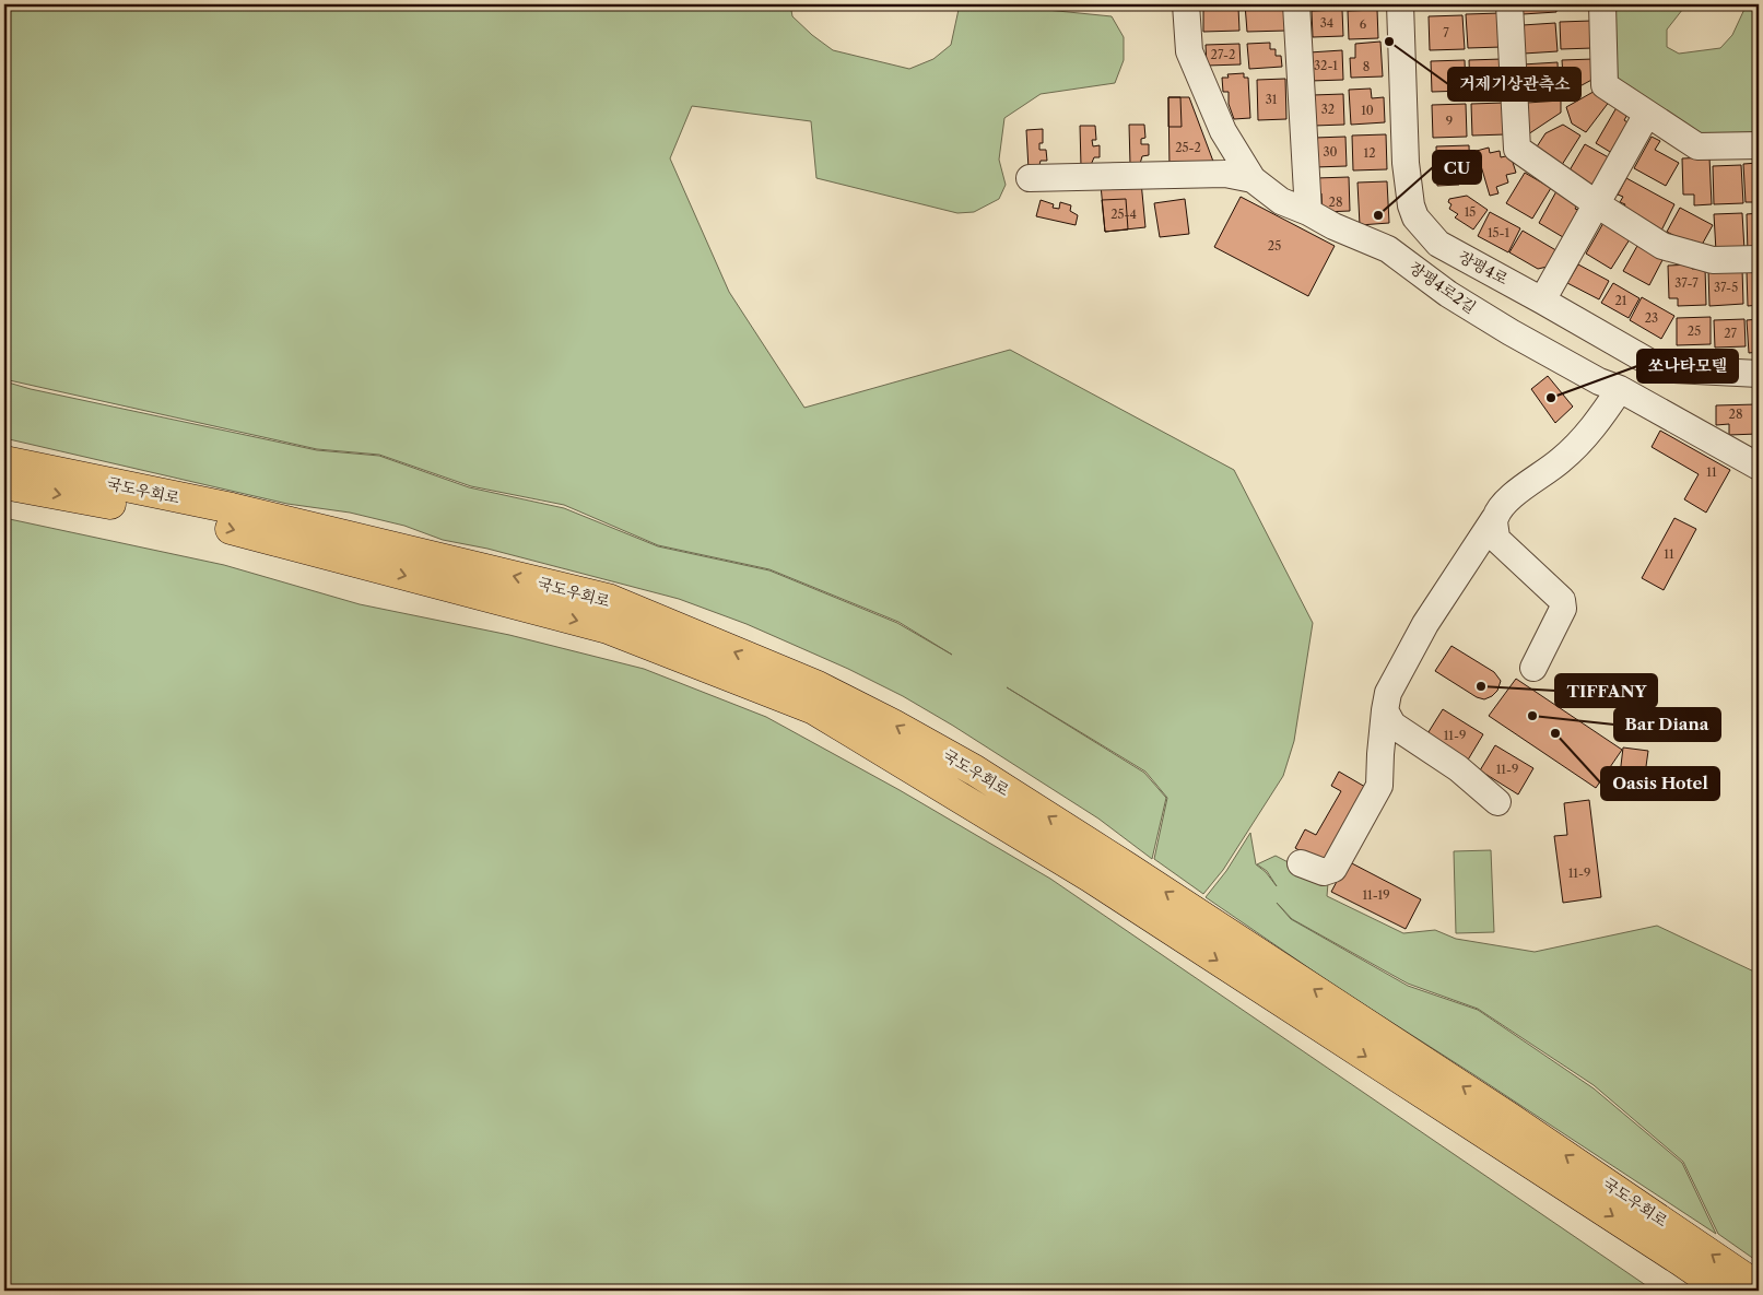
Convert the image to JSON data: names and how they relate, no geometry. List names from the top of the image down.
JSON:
{
  "streets": {
    "highway": ["국도우회로"],
    "street": ["장평4로", "장평4로2길"]
  },
  "places": [
    "거제기상관측소",
    "CU",
    "쏘나타모텔",
    "TIFFANY",
    "Bar Diana",
    "Oasis Hotel"
  ],
  "house_numbers": [
    "34",
    "6",
    "7",
    "27-2",
    "32-1",
    "8",
    "31",
    "32",
    "10",
    "9",
    "25-2",
    "30",
    "12",
    "28",
    "15",
    "25-4",
    "15-1",
    "25",
    "37-7",
    "37-5",
    "21",
    "23",
    "25",
    "27",
    "28",
    "11",
    "11",
    "11-9",
    "11-9",
    "11-9",
    "11-19"
  ]
}
